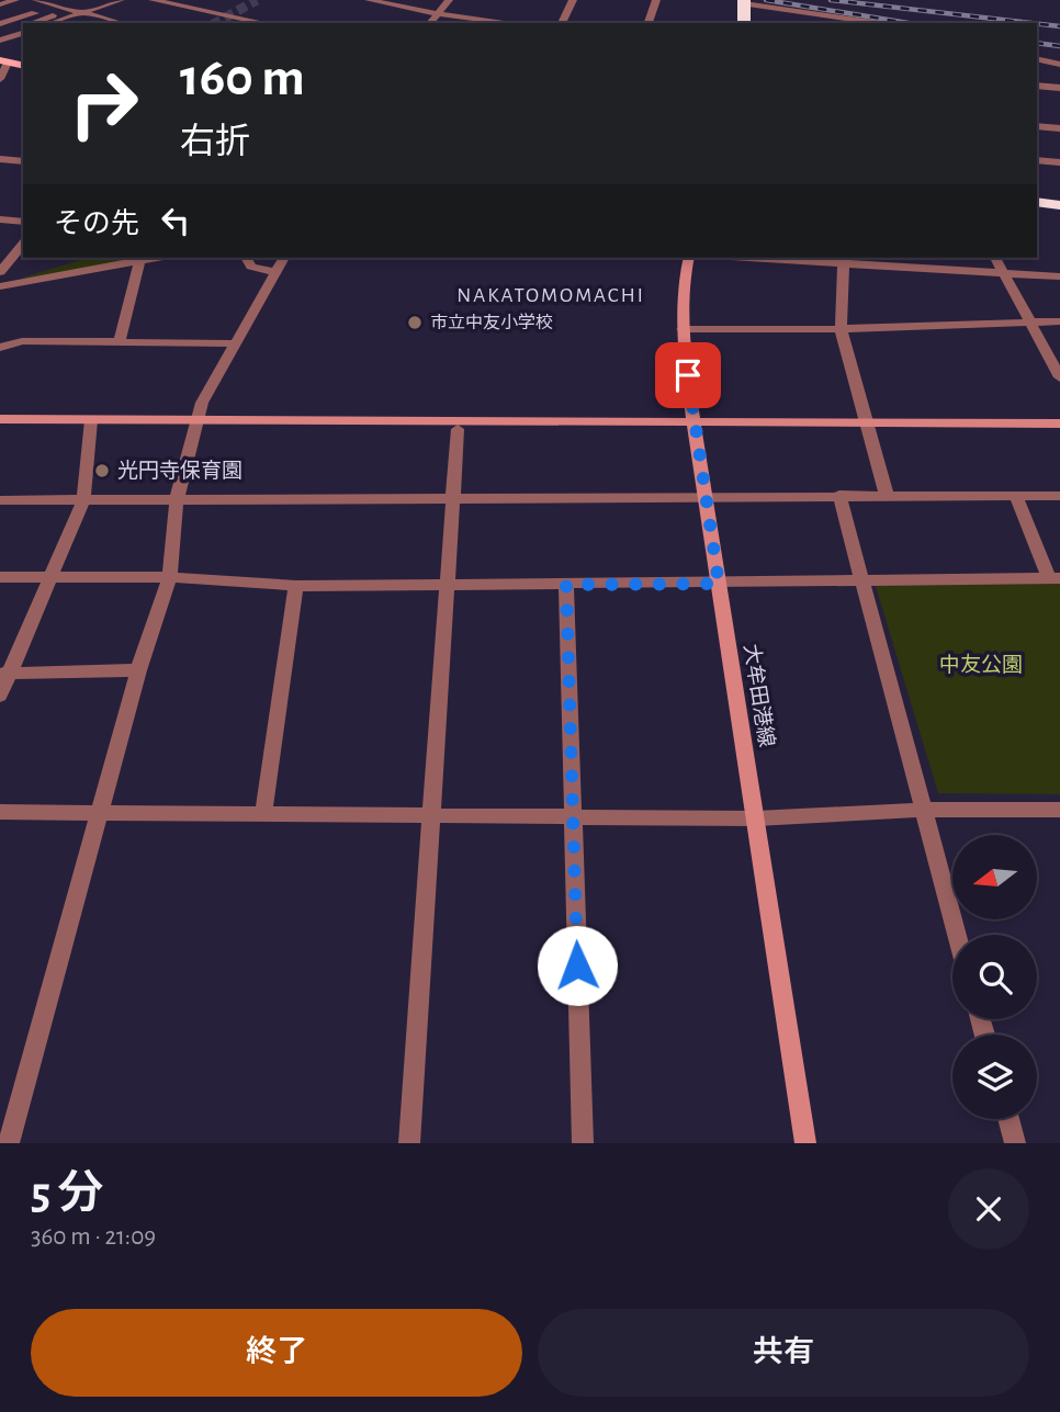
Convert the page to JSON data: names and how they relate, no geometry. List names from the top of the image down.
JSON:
{
  "streets": {
    "street": ["大牟田港線"]
  },
  "districts": ["NAKATOMOMACHI"],
  "parks": ["中友公園"],
  "places": ["市立中友小学校", "光円寺保育園"],
  "north": "left",
  "page": {
    "turn": ["160 m", "右折"],
    "then": "その先",
    "heading": ["5 分", "360 m · 21:09"],
    "buttons": ["終了", "共有"]
  }
}
